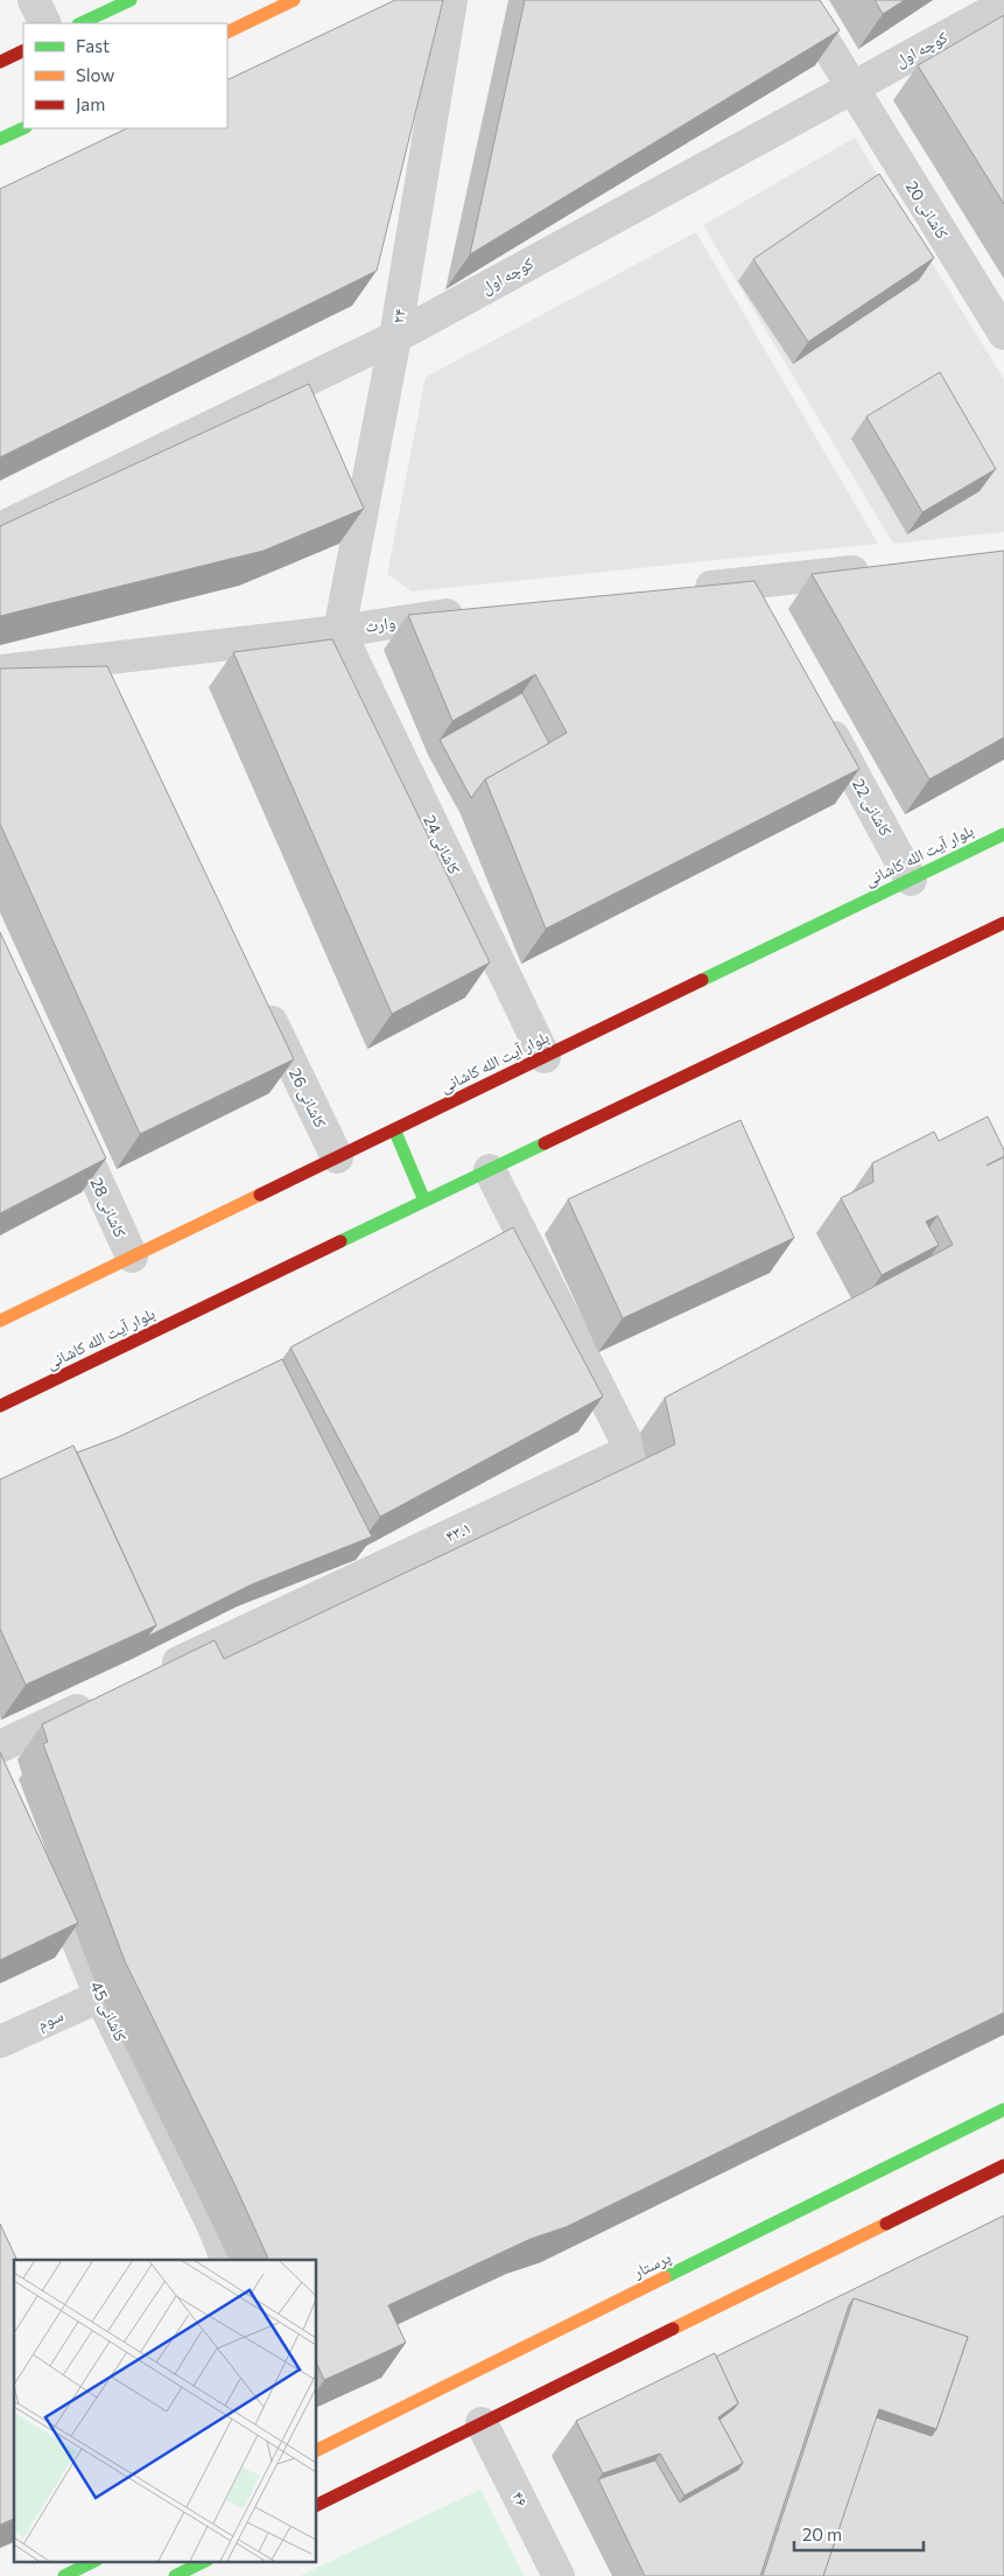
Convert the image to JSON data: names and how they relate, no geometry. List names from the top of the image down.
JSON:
{
  "streets": {
    "main road": ["بلوار آیت الله کاشانی", "پرستار"],
    "street": [
      "کوچه اول",
      "کاشانی 20",
      "۲۴",
      "وارث",
      "کاشانی 22",
      "کاشانی 24",
      "کاشانی 26",
      "کاشانی 28",
      "۴۳.۱",
      "کاشانی 45",
      "سوم",
      "۴۶"
    ]
  },
  "crossings": [
    ["کوچه اول", "کاشانی 20"],
    ["کوچه اول", "۲۴"],
    ["۲۴", "وارث"],
    ["۲۴", "کاشانی 24"],
    ["وارث", "کاشانی 24"],
    ["کاشانی 22", "بلوار آیت الله کاشانی"],
    ["کاشانی 24", "بلوار آیت الله کاشانی"],
    ["بلوار آیت الله کاشانی", "کاشانی 26"],
    ["بلوار آیت الله کاشانی", "کاشانی 28"],
    ["بلوار آیت الله کاشانی", "۴۳.۱"],
    ["کاشانی 45", "سوم"]
  ],
  "legend": ["Fast", "Slow", "Jam"],
  "scale_bar": "20 m"
}
